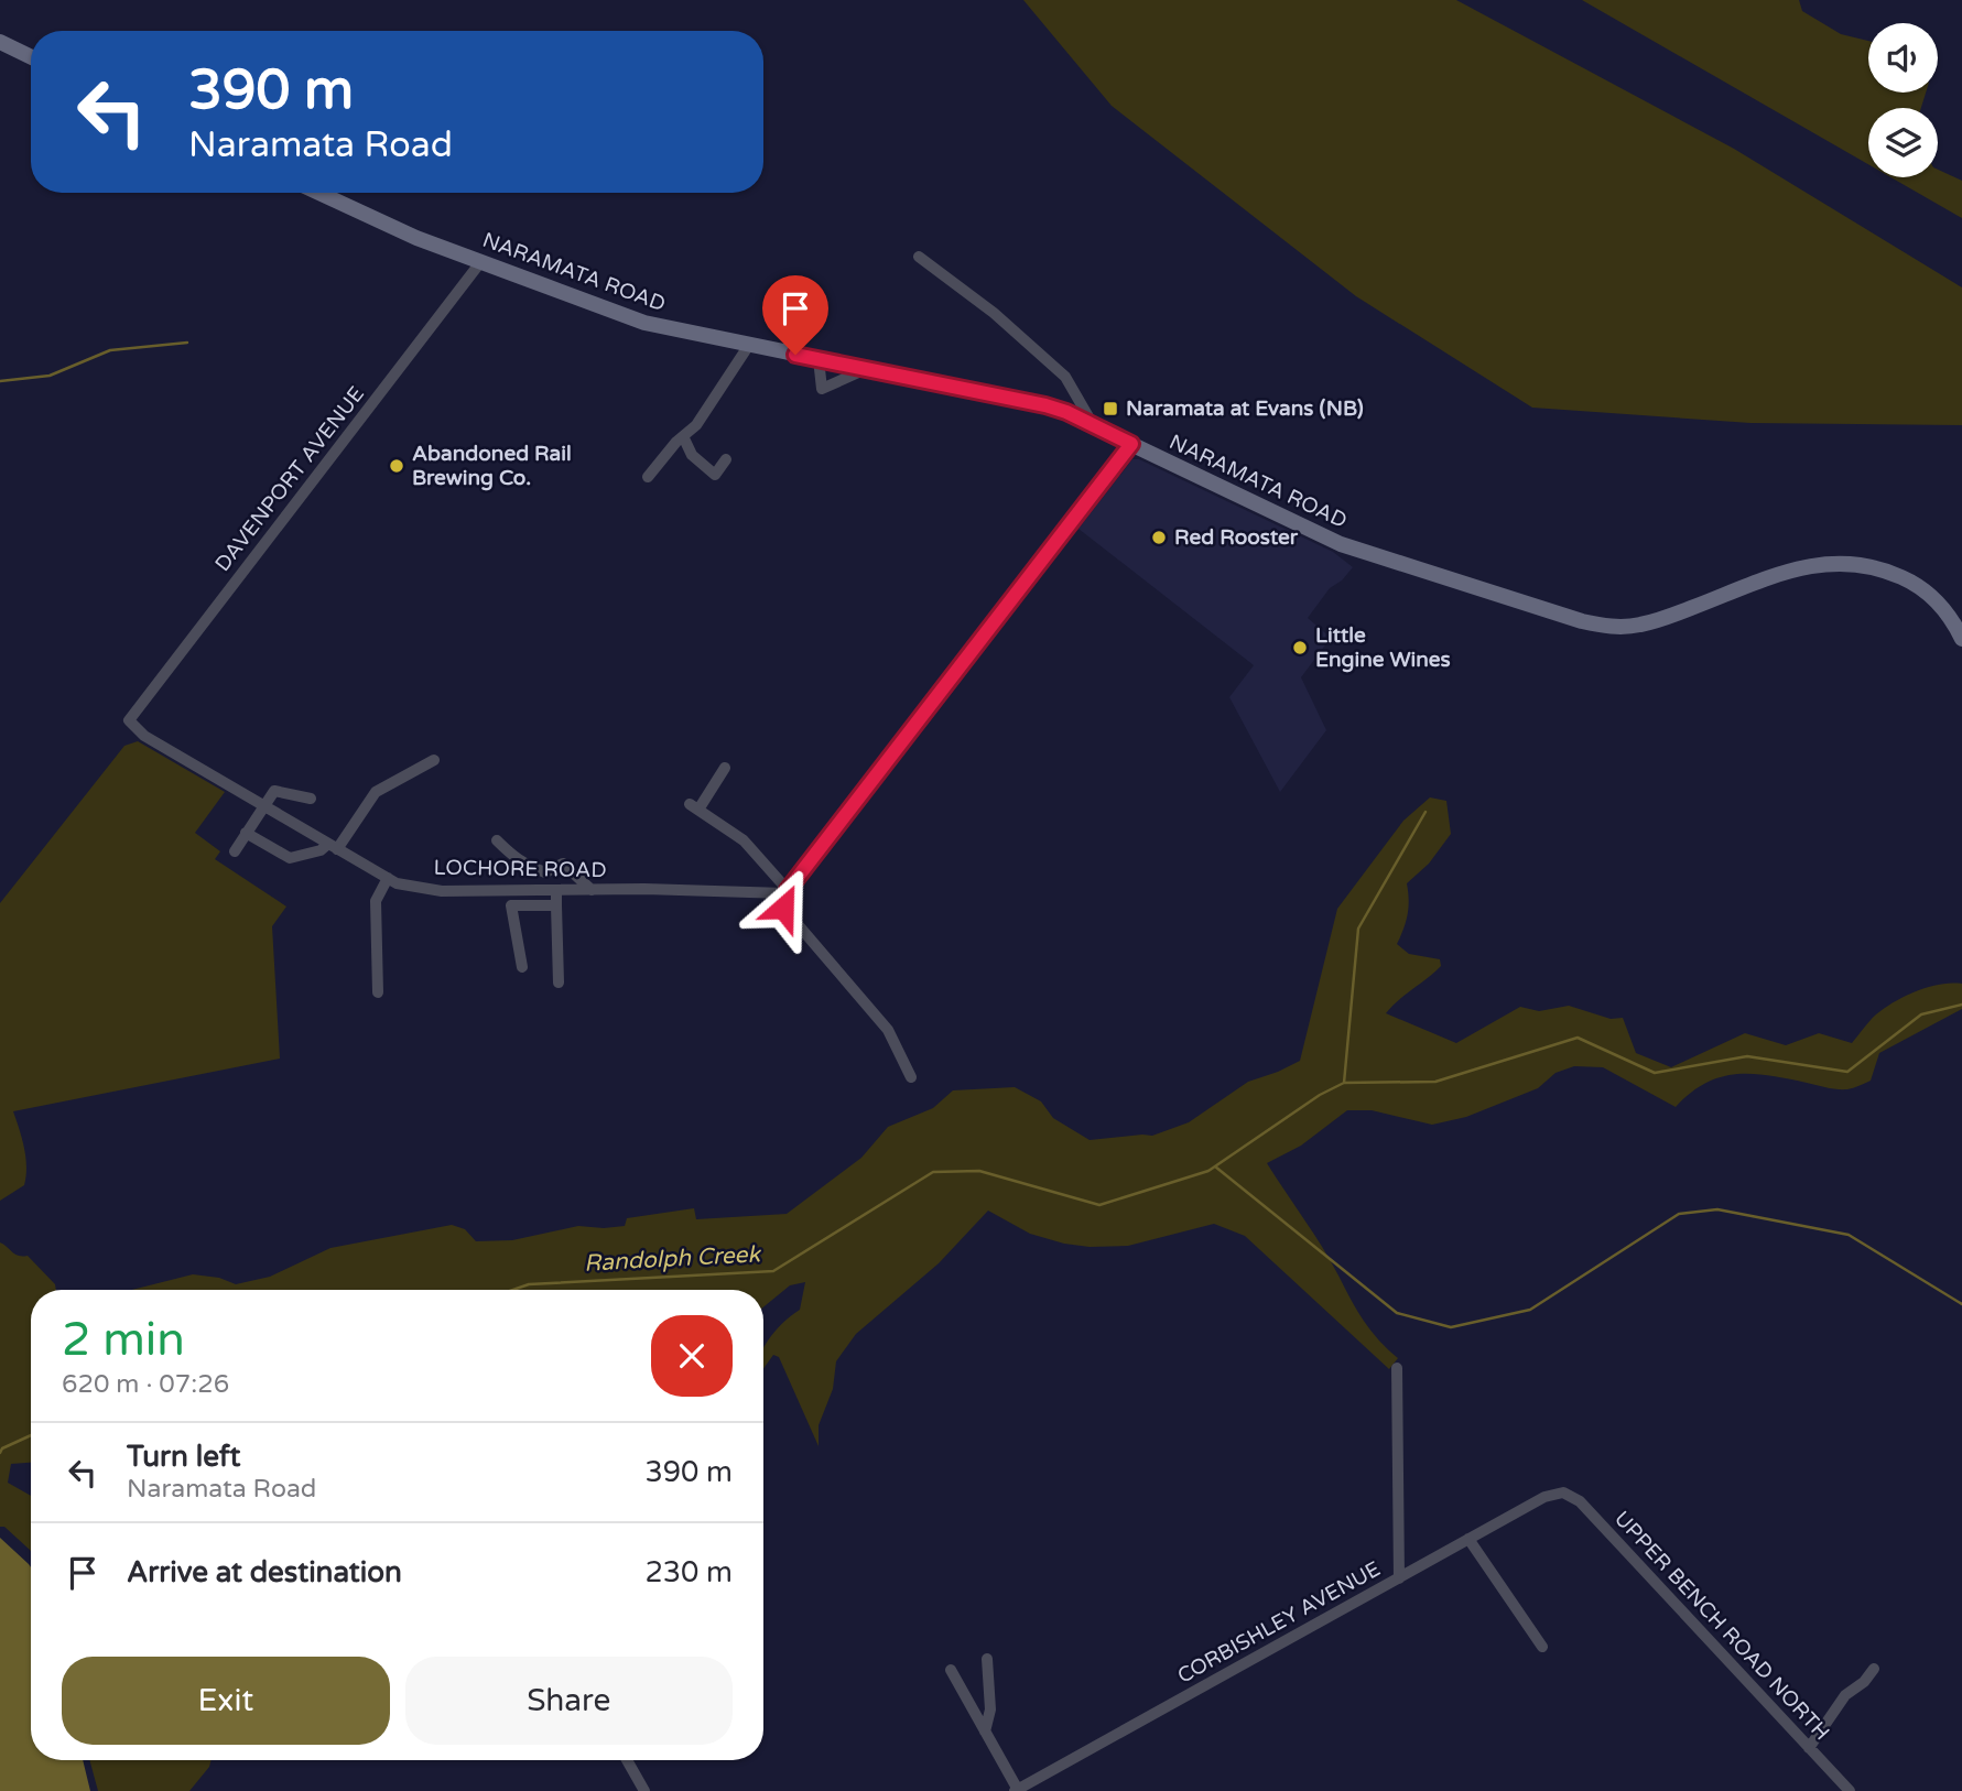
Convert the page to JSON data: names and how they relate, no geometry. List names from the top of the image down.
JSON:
{
  "streets": {
    "main road": ["NARAMATA ROAD"],
    "street": [
      "DAVENPORT AVENUE",
      "LOCHORE ROAD",
      "CORBISHLEY AVENUE",
      "UPPER BENCH ROAD NORTH"
    ]
  },
  "crossings": [
    ["NARAMATA ROAD", "DAVENPORT AVENUE"],
    ["DAVENPORT AVENUE", "LOCHORE ROAD"],
    ["CORBISHLEY AVENUE", "UPPER BENCH ROAD NORTH"]
  ],
  "water": ["Randolph Creek"],
  "places": {
    "transit": ["Naramata at Evans (NB)"],
    "other": ["Abandoned Rail Brewing Co.", "Red Rooster", "Little Engine Wines"]
  },
  "page": {
    "turn": ["390 m", "Naramata Road"],
    "heading": ["2 min", "620 m · 07:26"],
    "list": [
      {
        "name": "Turn left",
        "note": "Naramata Road",
        "value": "390 m"
      },
      {
        "name": "Arrive at destination",
        "value": "230 m"
      }
    ],
    "buttons": ["Exit", "Share"]
  }
}
